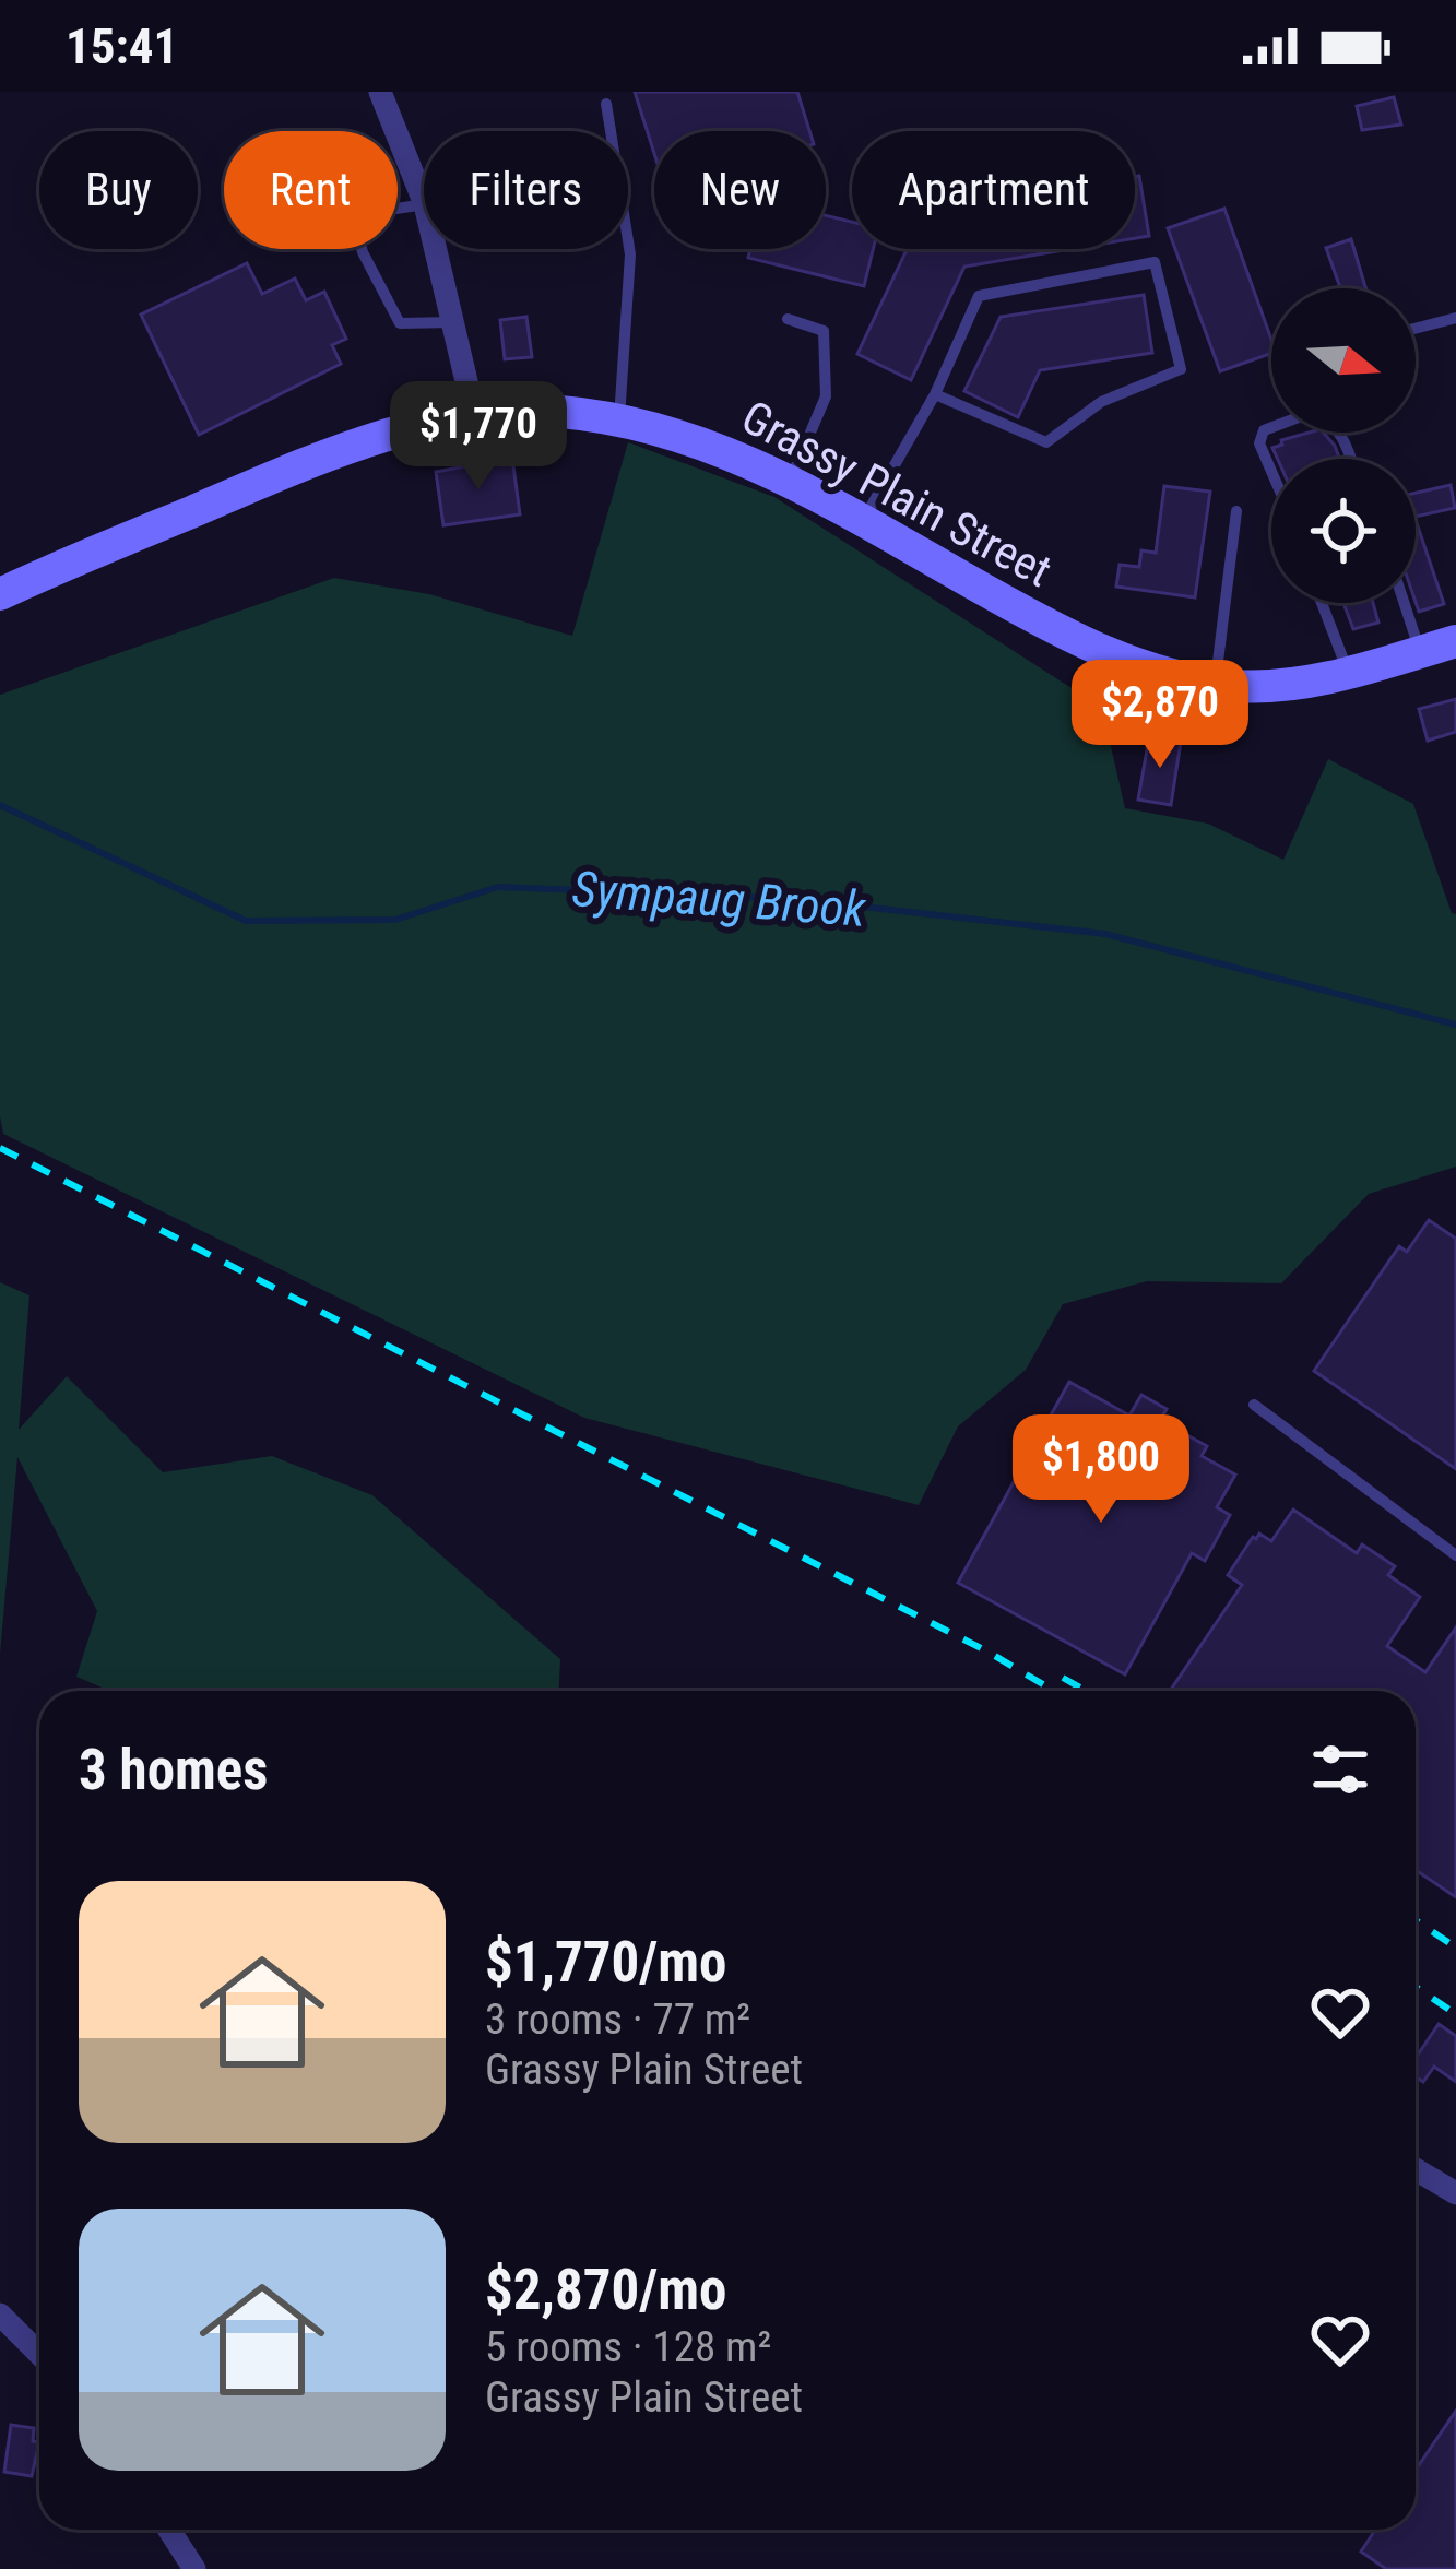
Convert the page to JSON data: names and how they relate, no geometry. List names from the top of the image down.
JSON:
{
  "streets": {
    "main road": ["Grassy Plain Street"]
  },
  "water": ["Sympaug Brook"],
  "north": "right",
  "page": {
    "status": "15:41",
    "chip": [
      "Buy",
      "Rent",
      "Filters",
      "New",
      "Apartment"
    ],
    "price": ["$1,770", "$2,870", "$1,800"],
    "heading": "3 homes",
    "list": [
      {
        "name": "$1,770/mo",
        "note": "3 rooms · 77 m² · Grassy Plain Street"
      },
      {
        "name": "$2,870/mo",
        "note": "5 rooms · 128 m² · Grassy Plain Street"
      }
    ]
  }
}
